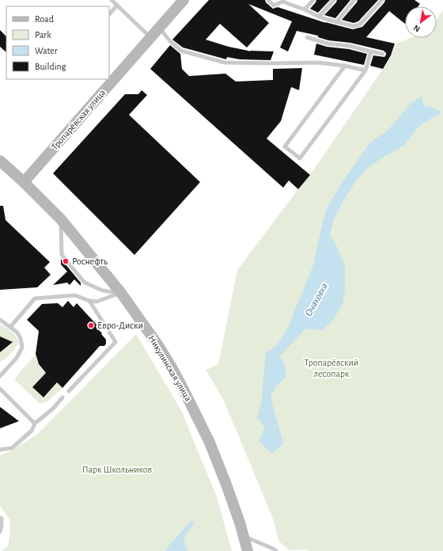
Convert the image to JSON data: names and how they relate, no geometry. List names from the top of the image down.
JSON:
{
  "streets": {
    "main road": ["Тропарёвская улица", "Никулинская улица"]
  },
  "crossings": [
    ["Тропарёвская улица", "Никулинская улица"]
  ],
  "water": ["Очаковка"],
  "parks": ["Тропарёвский лесопарк", "Парк Школьников"],
  "places": ["Роснефть", "Евро-Диски"],
  "legend": [
    "Road",
    "Park",
    "Water",
    "Building"
  ],
  "north": "bottom left"
}
